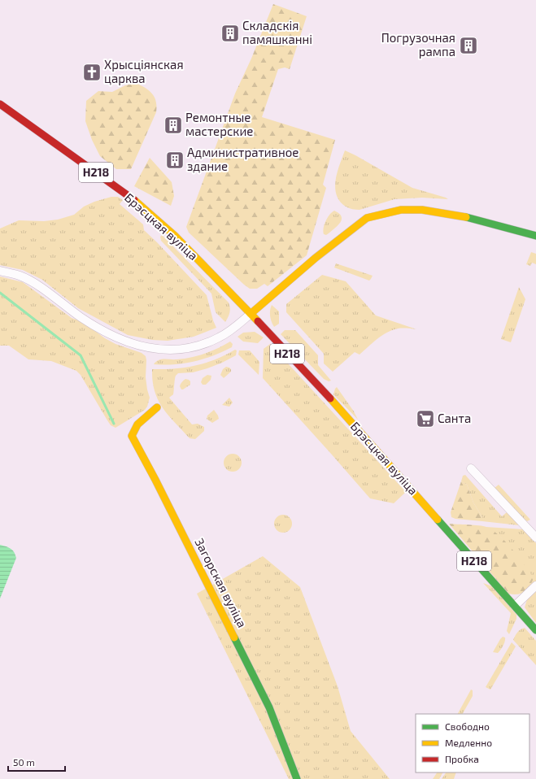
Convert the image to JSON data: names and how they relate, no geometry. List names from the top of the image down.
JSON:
{
  "streets": {
    "main road": ["Н218", "Брэсцкая вуліца", "Загорская вуліца"]
  },
  "places": {
    "building": [
      "Складскія памяшканні",
      "Погрузочная рампа",
      "Ремонтные мастерские",
      "Административное здание"
    ],
    "church": ["Хрысціянская царква"],
    "supermarket": ["Санта"]
  },
  "legend": ["Свободно", "Медленно", "Пробка"],
  "scale_bar": "50 m"
}
